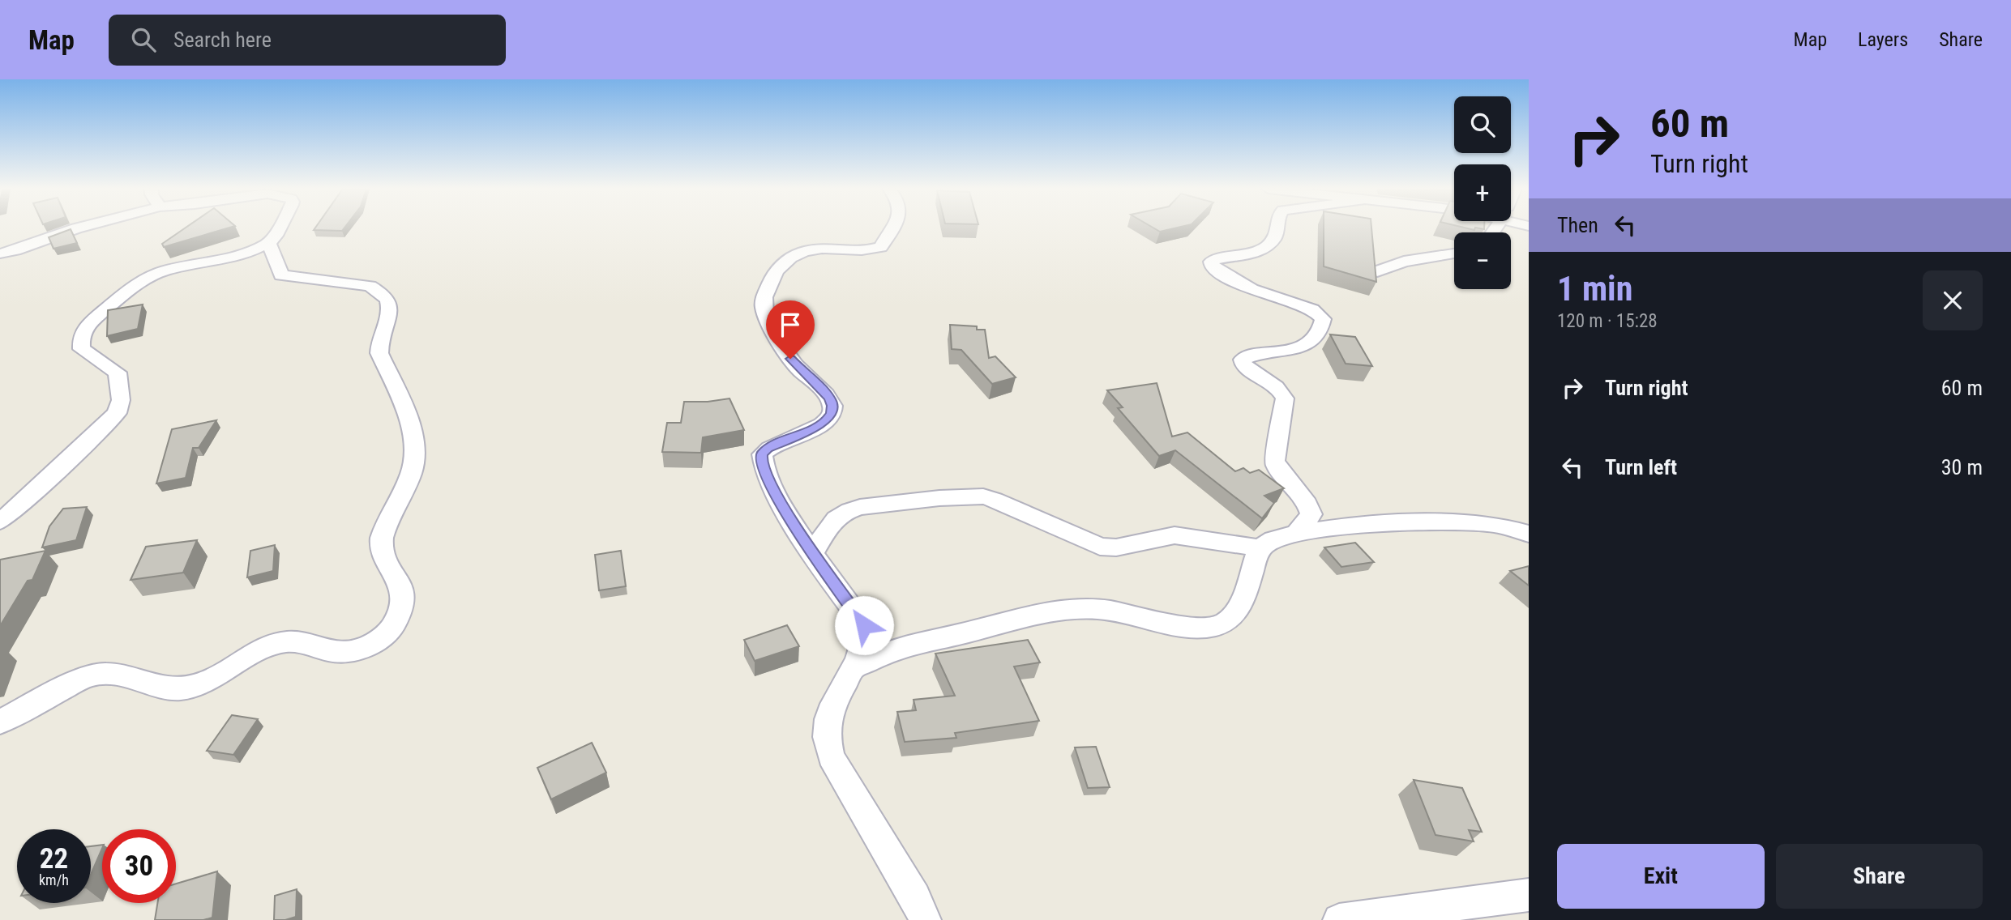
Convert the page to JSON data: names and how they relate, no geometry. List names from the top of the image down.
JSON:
{
  "page": {
    "header": "Map",
    "search": "Search here",
    "nav": ["Map", "Layers", "Share"],
    "turn": ["60 m", "Turn right"],
    "map_buttons": ["+", "−"],
    "then": "Then",
    "heading": ["1 min", "120 m · 15:28"],
    "list": [
      {
        "name": "Turn right",
        "value": "60 m"
      },
      {
        "name": "Turn left",
        "value": "30 m"
      }
    ],
    "speed": "22 km/h",
    "limit": "30",
    "buttons": ["Exit", "Share"]
  }
}
